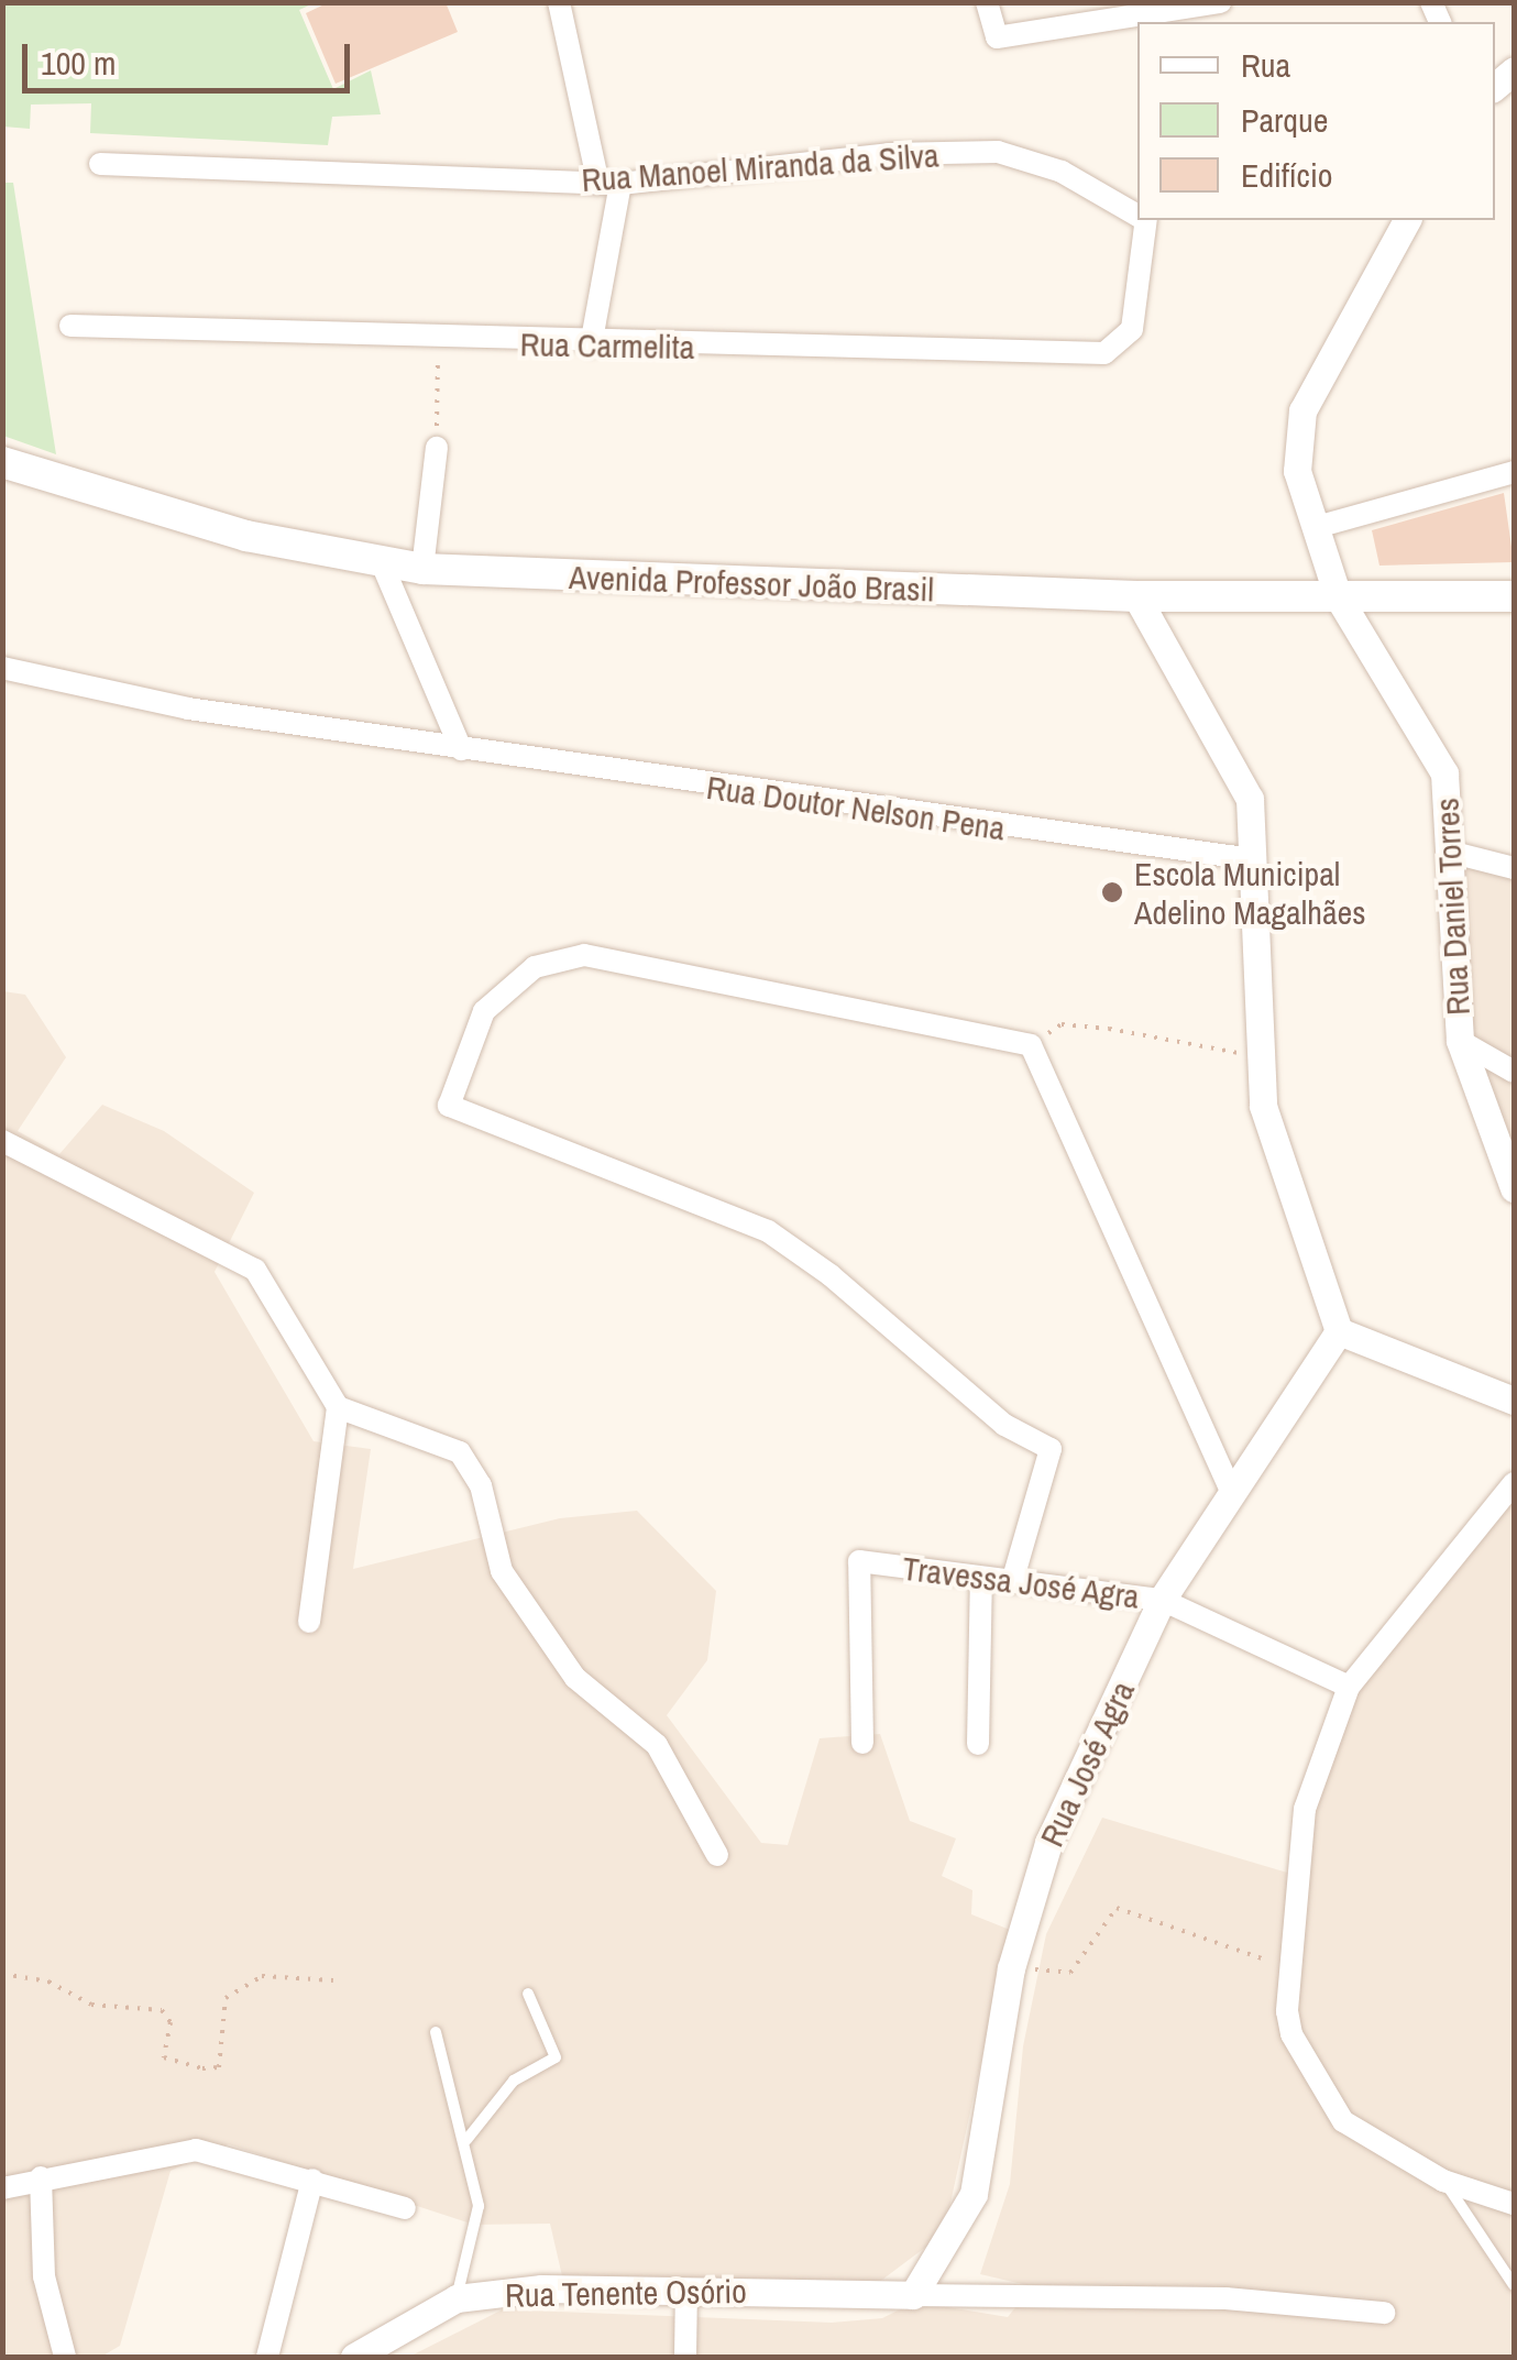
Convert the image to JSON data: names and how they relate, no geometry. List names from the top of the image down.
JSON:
{
  "streets": {
    "main road": ["Avenida Professor João Brasil"],
    "street": [
      "Rua Manoel Miranda da Silva",
      "Rua Carmelita",
      "Rua Doutor Nelson Pena",
      "Rua Daniel Torres",
      "Travessa José Agra",
      "Rua José Agra",
      "Rua Tenente Osório"
    ]
  },
  "crossings": [
    ["Avenida Professor João Brasil", "Rua Daniel Torres"],
    ["Travessa José Agra", "Rua José Agra"],
    ["Rua José Agra", "Rua Tenente Osório"]
  ],
  "places": ["Escola Municipal Adelino Magalhães"],
  "legend": ["Rua", "Parque", "Edifício"],
  "scale_bar": "100 m"
}
